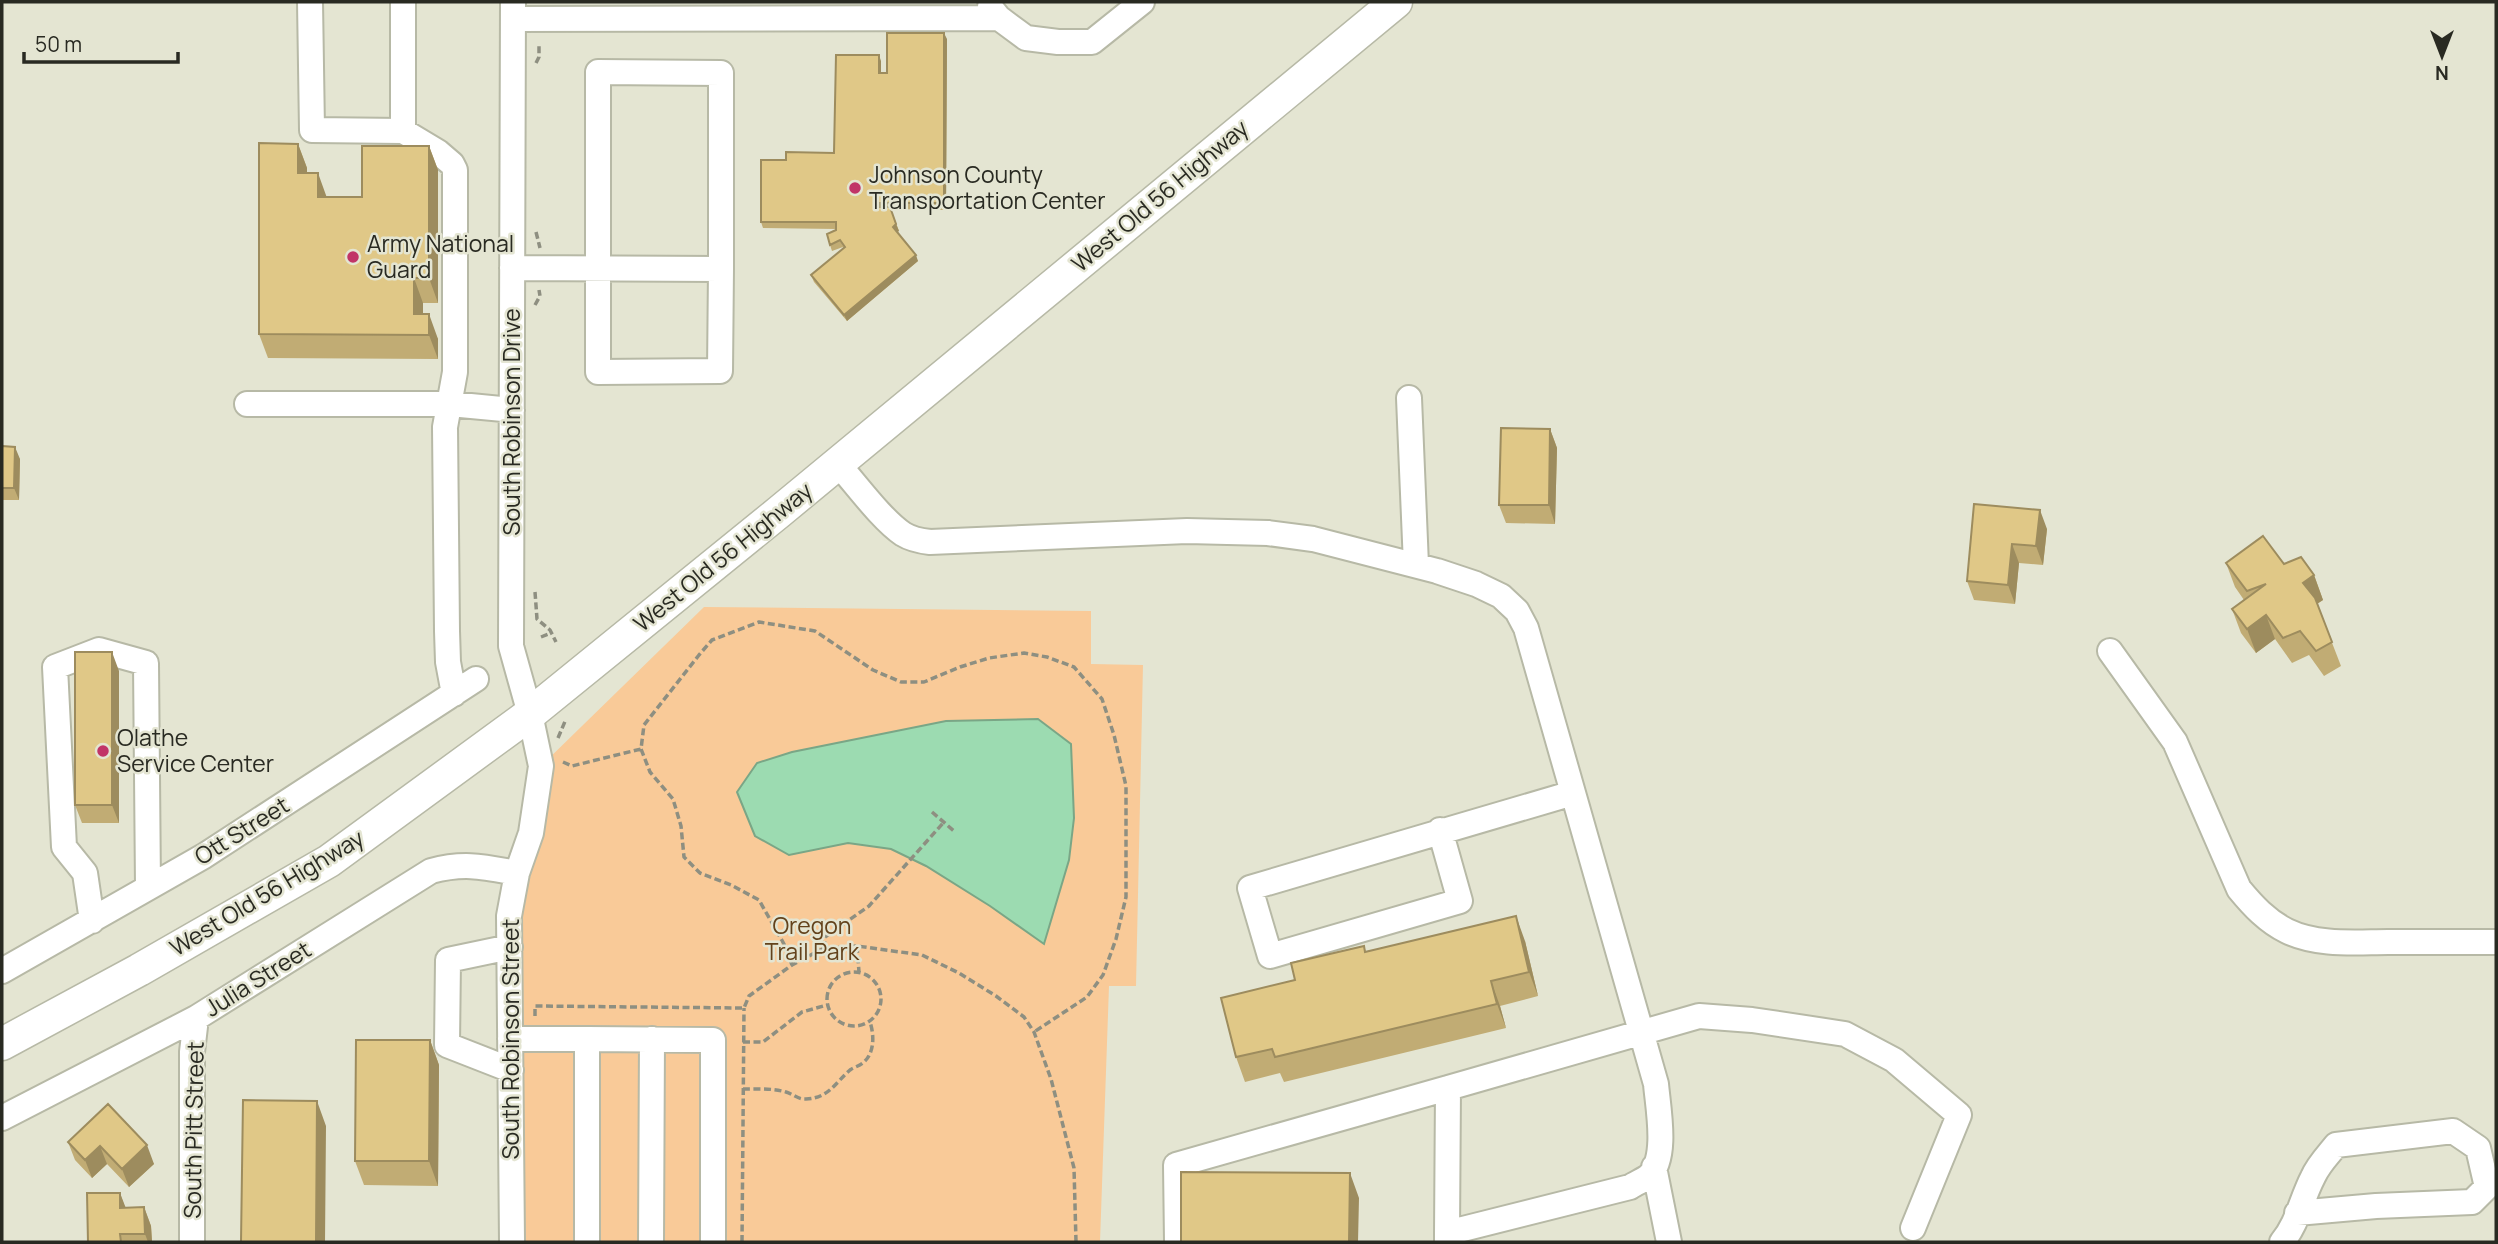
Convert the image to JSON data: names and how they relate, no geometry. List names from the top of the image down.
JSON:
{
  "streets": {
    "main road": ["West Old 56 Highway"],
    "street": [
      "South Robinson Drive",
      "Ott Street",
      "Julia Street",
      "South Robinson Street",
      "South Pitt Street"
    ]
  },
  "crossings": [
    ["West Old 56 Highway", "South Robinson Drive"],
    ["West Old 56 Highway", "South Robinson Street"],
    ["South Robinson Drive", "South Robinson Street"],
    ["Julia Street", "South Robinson Street"],
    ["Julia Street", "South Pitt Street"]
  ],
  "parks": ["Oregon Trail Park"],
  "places": ["Johnson County Transportation Center", "Army National Guard", "Olathe Service Center"],
  "scale_bar": "50 m",
  "north": "bottom"
}
